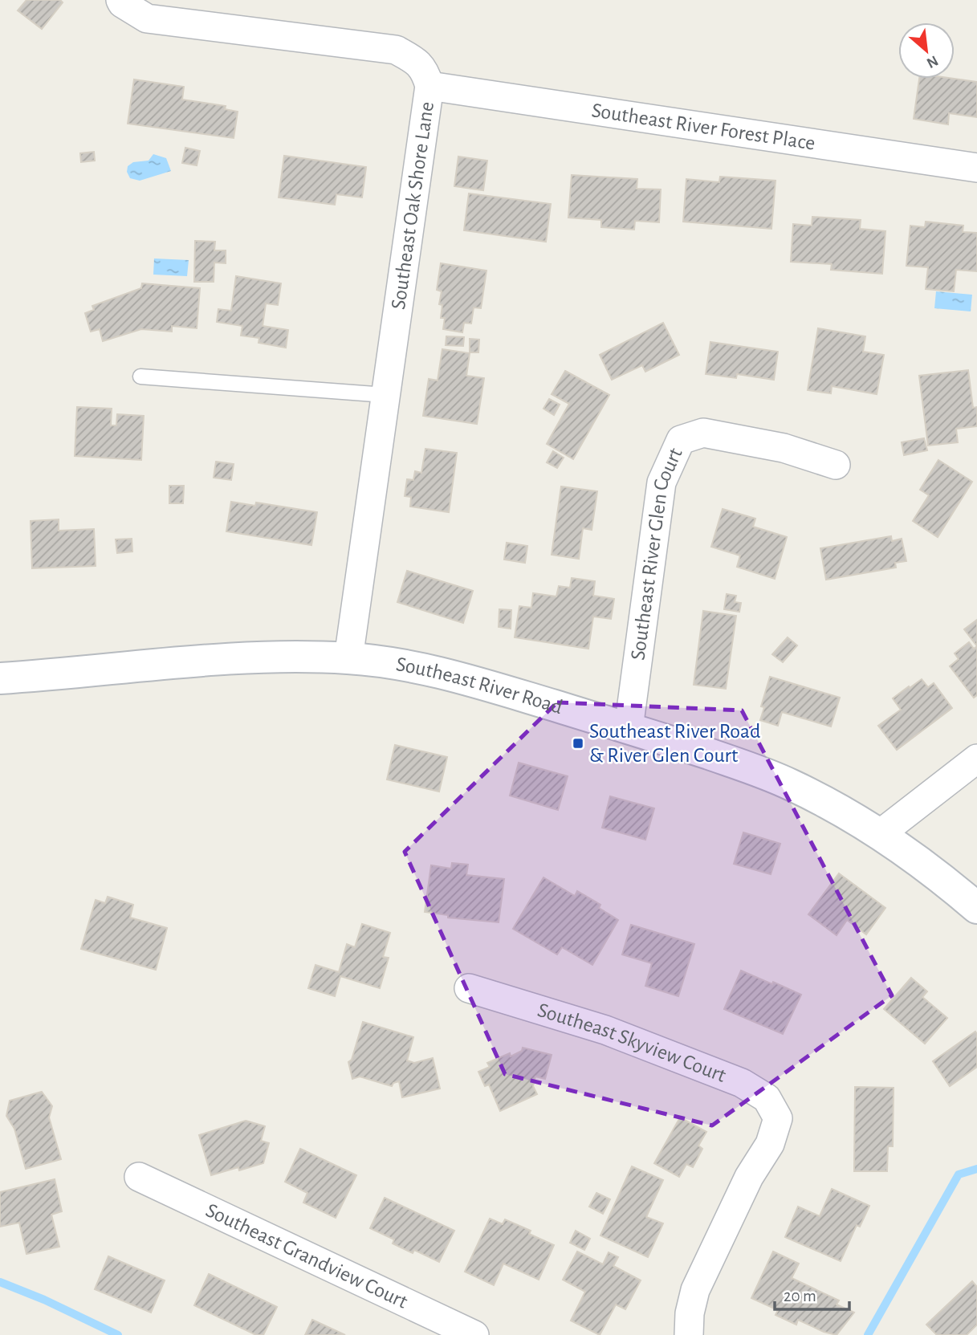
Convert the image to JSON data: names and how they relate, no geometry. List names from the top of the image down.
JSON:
{
  "streets": {
    "street": [
      "Southeast River Forest Place",
      "Southeast Oak Shore Lane",
      "Southeast River Glen Court",
      "Southeast River Road",
      "Southeast Skyview Court",
      "Southeast Grandview Court"
    ]
  },
  "crossings": [
    ["Southeast River Forest Place", "Southeast Oak Shore Lane"],
    ["Southeast Oak Shore Lane", "Southeast River Road"],
    ["Southeast River Glen Court", "Southeast River Road"]
  ],
  "places": {
    "transit": ["Southeast River Road & River Glen Court"]
  },
  "scale_bar": "20 m",
  "north": "bottom right"
}
